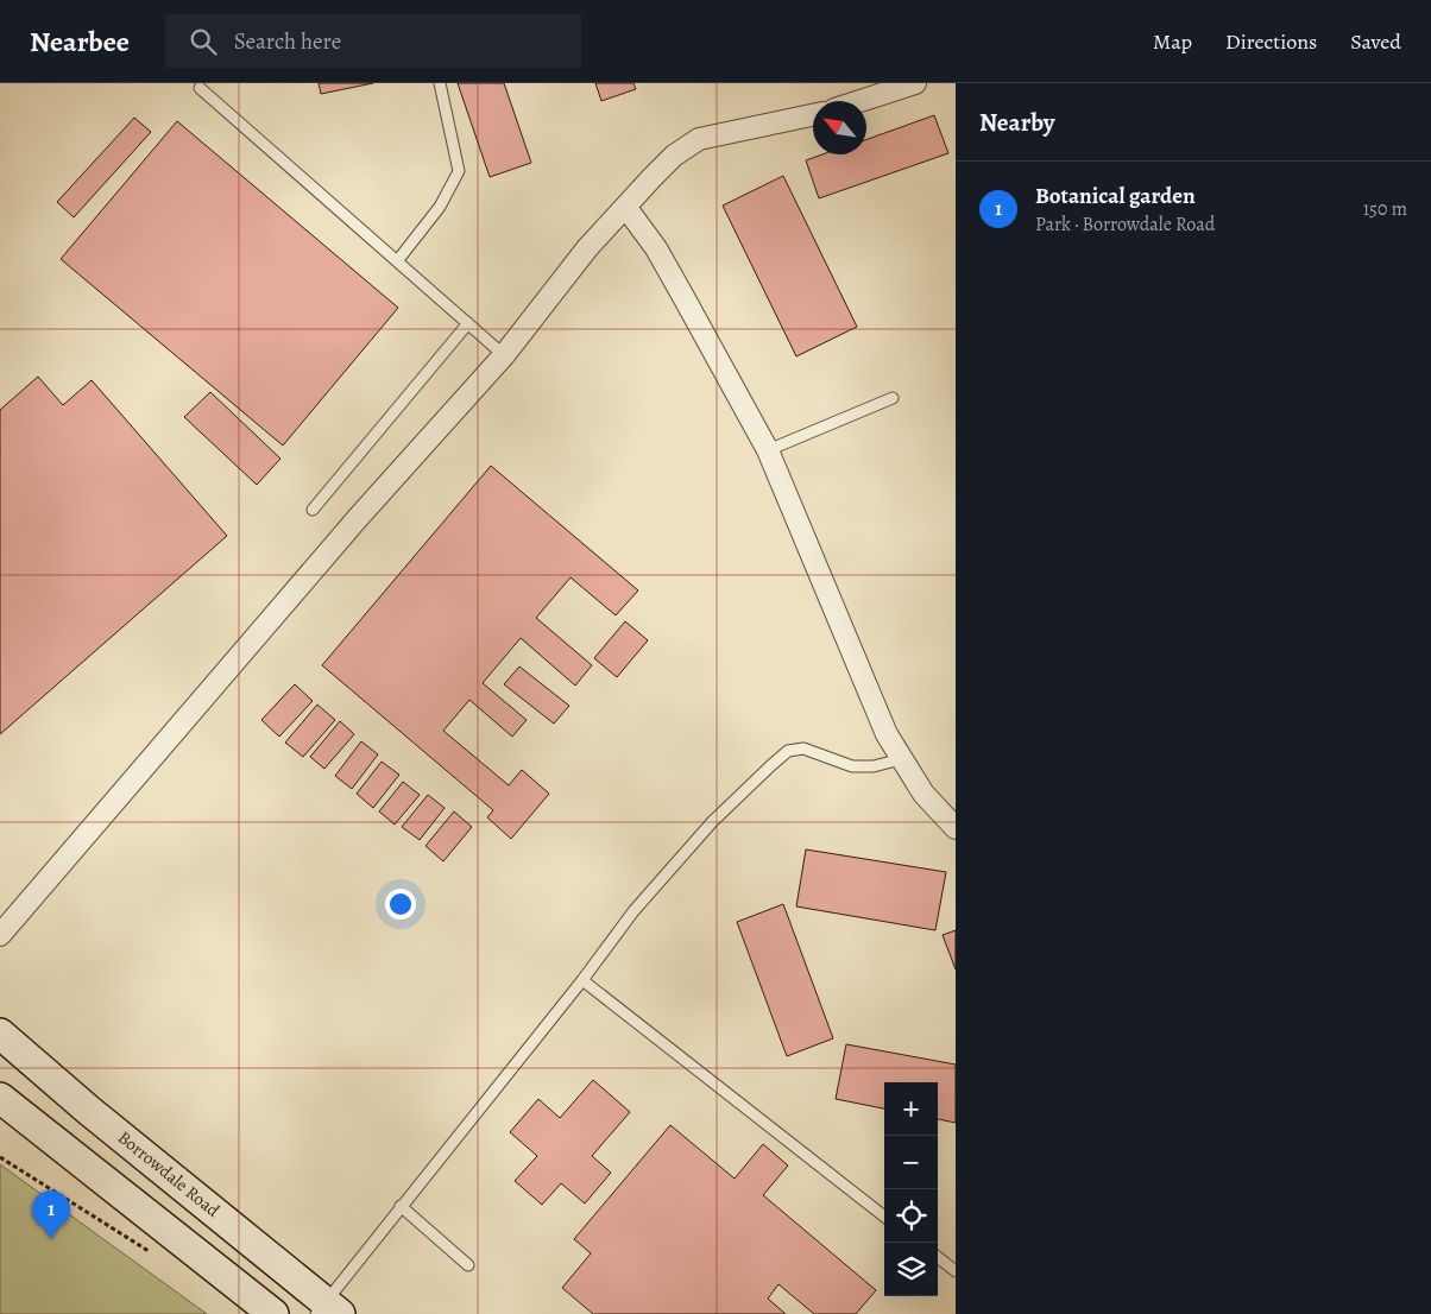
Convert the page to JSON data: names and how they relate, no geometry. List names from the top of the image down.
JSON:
{
  "streets": {
    "main road": ["Borrowdale Road"]
  },
  "north": "top left",
  "page": {
    "header": "Nearbee",
    "search": "Search here",
    "nav": ["Map", "Directions", "Saved"],
    "heading": "Nearby",
    "list": [
      {
        "mark": "1",
        "name": "Botanical garden",
        "note": "Park · Borrowdale Road",
        "value": "150 m"
      }
    ],
    "map_buttons": ["+", "−"],
    "pins": "1"
  }
}
